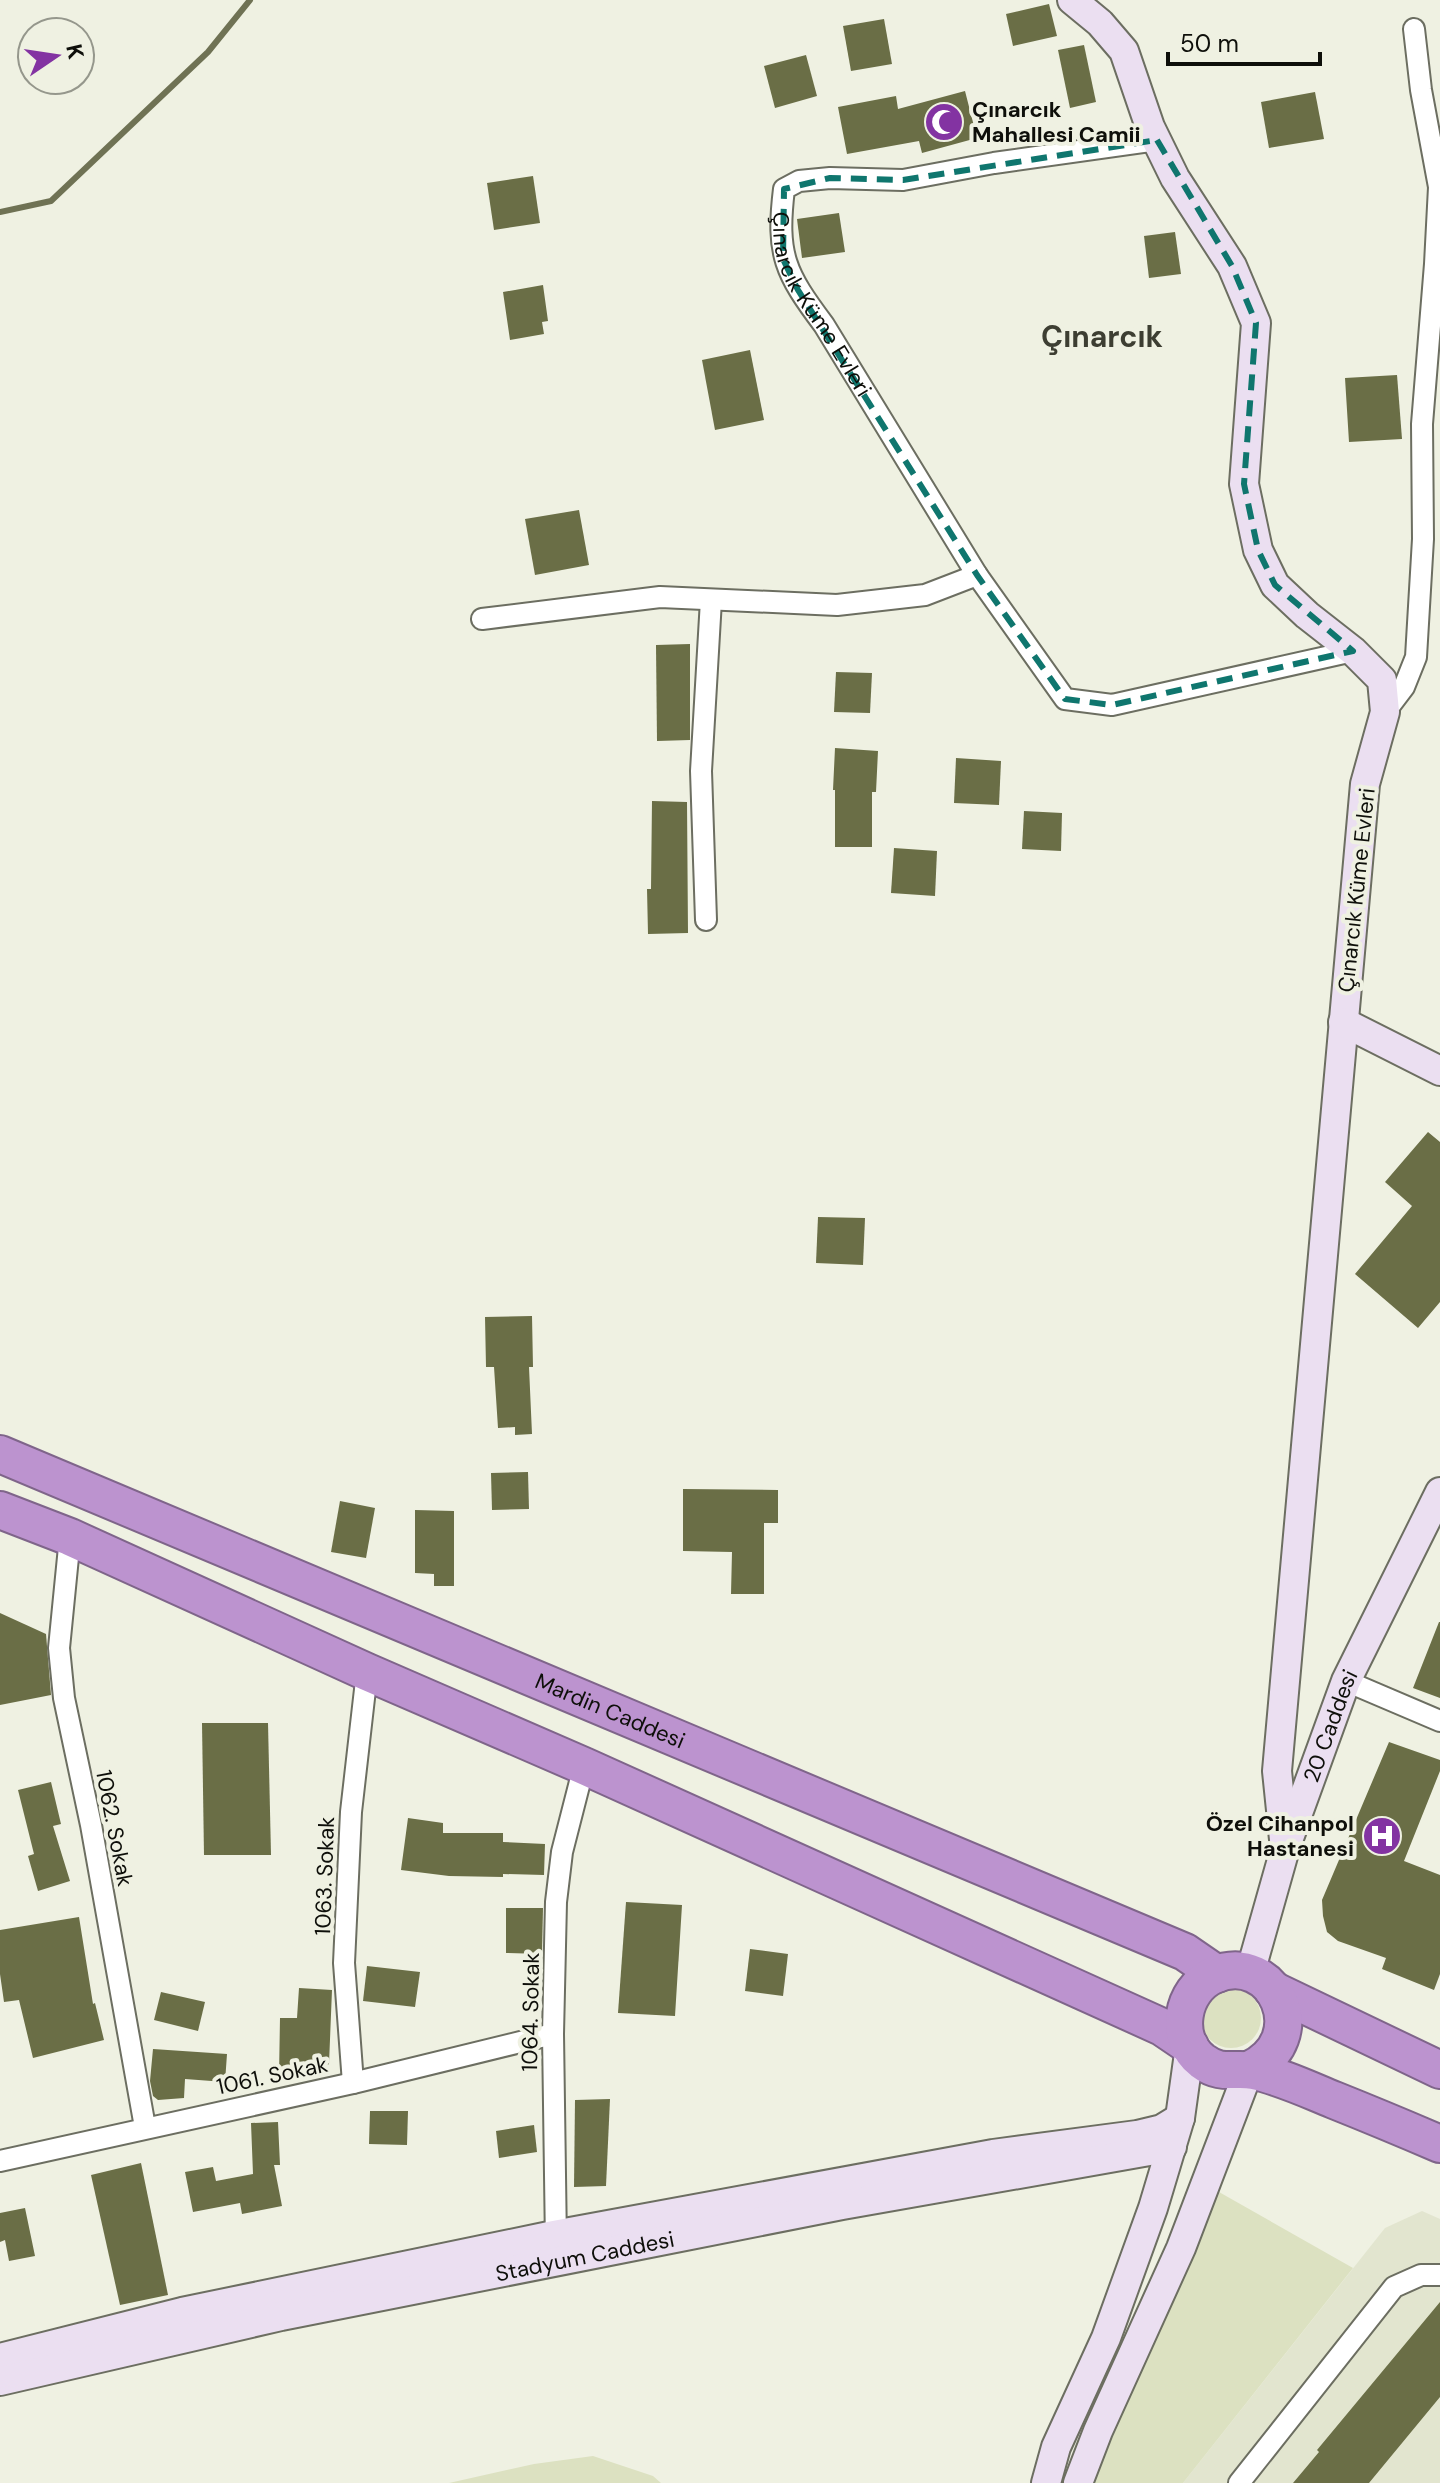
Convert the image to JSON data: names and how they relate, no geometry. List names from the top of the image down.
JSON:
{
  "streets": {
    "highway": ["Mardin Caddesi"],
    "street": [
      "Çınarcık Küme Evleri",
      "20 Caddesi",
      "1062. Sokak",
      "1063. Sokak",
      "1064. Sokak",
      "1061. Sokak",
      "Stadyum Caddesi"
    ]
  },
  "crossings": [
    ["Çınarcık Küme Evleri", "20 Caddesi"],
    ["Mardin Caddesi", "20 Caddesi"],
    ["1062. Sokak", "1061. Sokak"],
    ["1063. Sokak", "1061. Sokak"],
    ["1064. Sokak", "1061. Sokak"],
    ["1064. Sokak", "Stadyum Caddesi"]
  ],
  "districts": ["Çınarcık"],
  "places": {
    "mosque": ["Çınarcık Mahallesi Camii"],
    "hospital": ["Özel Cihanpol Hastanesi"]
  },
  "scale_bar": "50 m",
  "north": "right"
}
